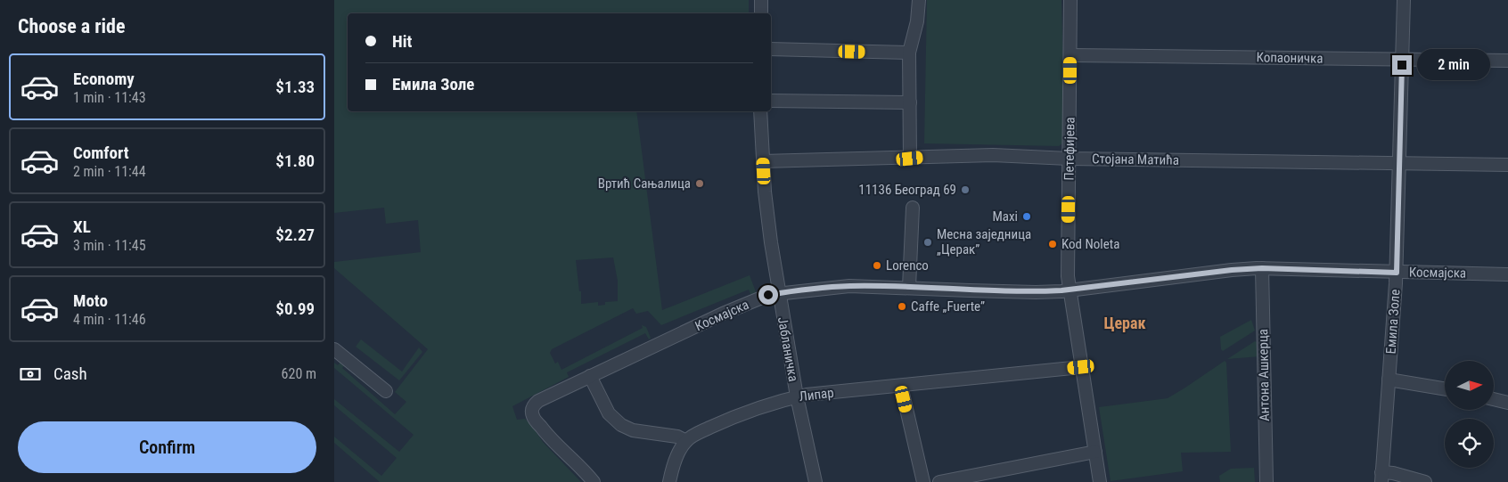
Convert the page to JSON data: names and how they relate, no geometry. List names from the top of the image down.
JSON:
{
  "streets": {
    "street": [
      "Копаоничка",
      "Петефијева",
      "Стојана Матића",
      "Космајска",
      "Емила Золе",
      "Јабланичка",
      "Антона Ашкерца",
      "Липар"
    ]
  },
  "crossings": [
    ["Копаоничка", "Петефијева"],
    ["Копаоничка", "Емила Золе"],
    ["Петефијева", "Стојана Матића"],
    ["Петефијева", "Космајска"],
    ["Петефијева", "Липар"],
    ["Стојана Матића", "Емила Золе"],
    ["Стојана Матића", "Јабланичка"],
    ["Космајска", "Емила Золе"],
    ["Космајска", "Јабланичка"],
    ["Космајска", "Антона Ашкерца"],
    ["Јабланичка", "Липар"]
  ],
  "districts": ["Церак"],
  "places": [
    "Вртић Сањалица",
    "11136 Београд 69",
    "Maxi",
    "Месна заједница „Церак”",
    "Kod Noleta",
    "Lorenco",
    "Caffe „Fuerte”"
  ],
  "north": "right",
  "page": {
    "heading": "Choose a ride",
    "banner": ["Hit", "Емила Золе"],
    "bubble": "2 min",
    "list": [
      {
        "name": "Economy",
        "note": "1 min · 11:43",
        "value": "$1.33"
      },
      {
        "name": "Comfort",
        "note": "2 min · 11:44",
        "value": "$1.80"
      },
      {
        "name": "XL",
        "note": "3 min · 11:45",
        "value": "$2.27"
      },
      {
        "name": "Moto",
        "note": "4 min · 11:46",
        "value": "$0.99"
      }
    ],
    "pay": ["Cash", "620 m"],
    "buttons": "Confirm"
  }
}
